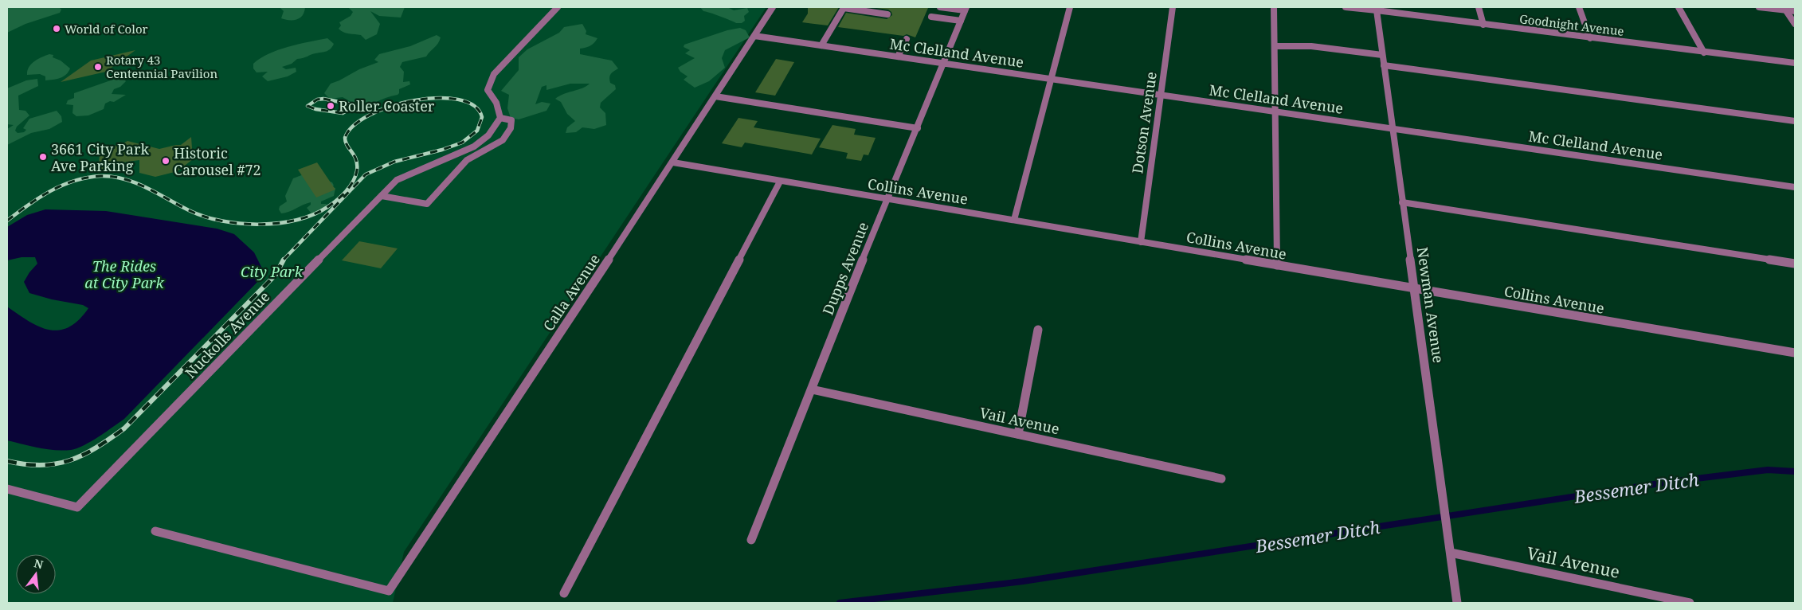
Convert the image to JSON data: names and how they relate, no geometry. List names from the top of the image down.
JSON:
{
  "streets": {
    "street": [
      "Goodnight Avenue",
      "Mc Clelland Avenue",
      "Dotson Avenue",
      "Collins Avenue",
      "Dupps Avenue",
      "Calla Avenue",
      "Newman Avenue",
      "Nuckolls Avenue",
      "Vail Avenue"
    ]
  },
  "crossings": [
    ["Goodnight Avenue", "Newman Avenue"],
    ["Mc Clelland Avenue", "Dotson Avenue"],
    ["Mc Clelland Avenue", "Dupps Avenue"],
    ["Mc Clelland Avenue", "Calla Avenue"],
    ["Mc Clelland Avenue", "Newman Avenue"],
    ["Dotson Avenue", "Collins Avenue"],
    ["Collins Avenue", "Dupps Avenue"],
    ["Collins Avenue", "Calla Avenue"],
    ["Collins Avenue", "Newman Avenue"],
    ["Dupps Avenue", "Vail Avenue"],
    ["Newman Avenue", "Vail Avenue"]
  ],
  "water": ["Bessemer Ditch"],
  "parks": ["The Rides at City Park", "City Park"],
  "places": [
    "World of Color",
    "Rotary 43 Centennial Pavilion",
    "Roller Coaster",
    "3661 City Park Ave Parking",
    "Historic Carousel #72"
  ],
  "north": "top"
}
